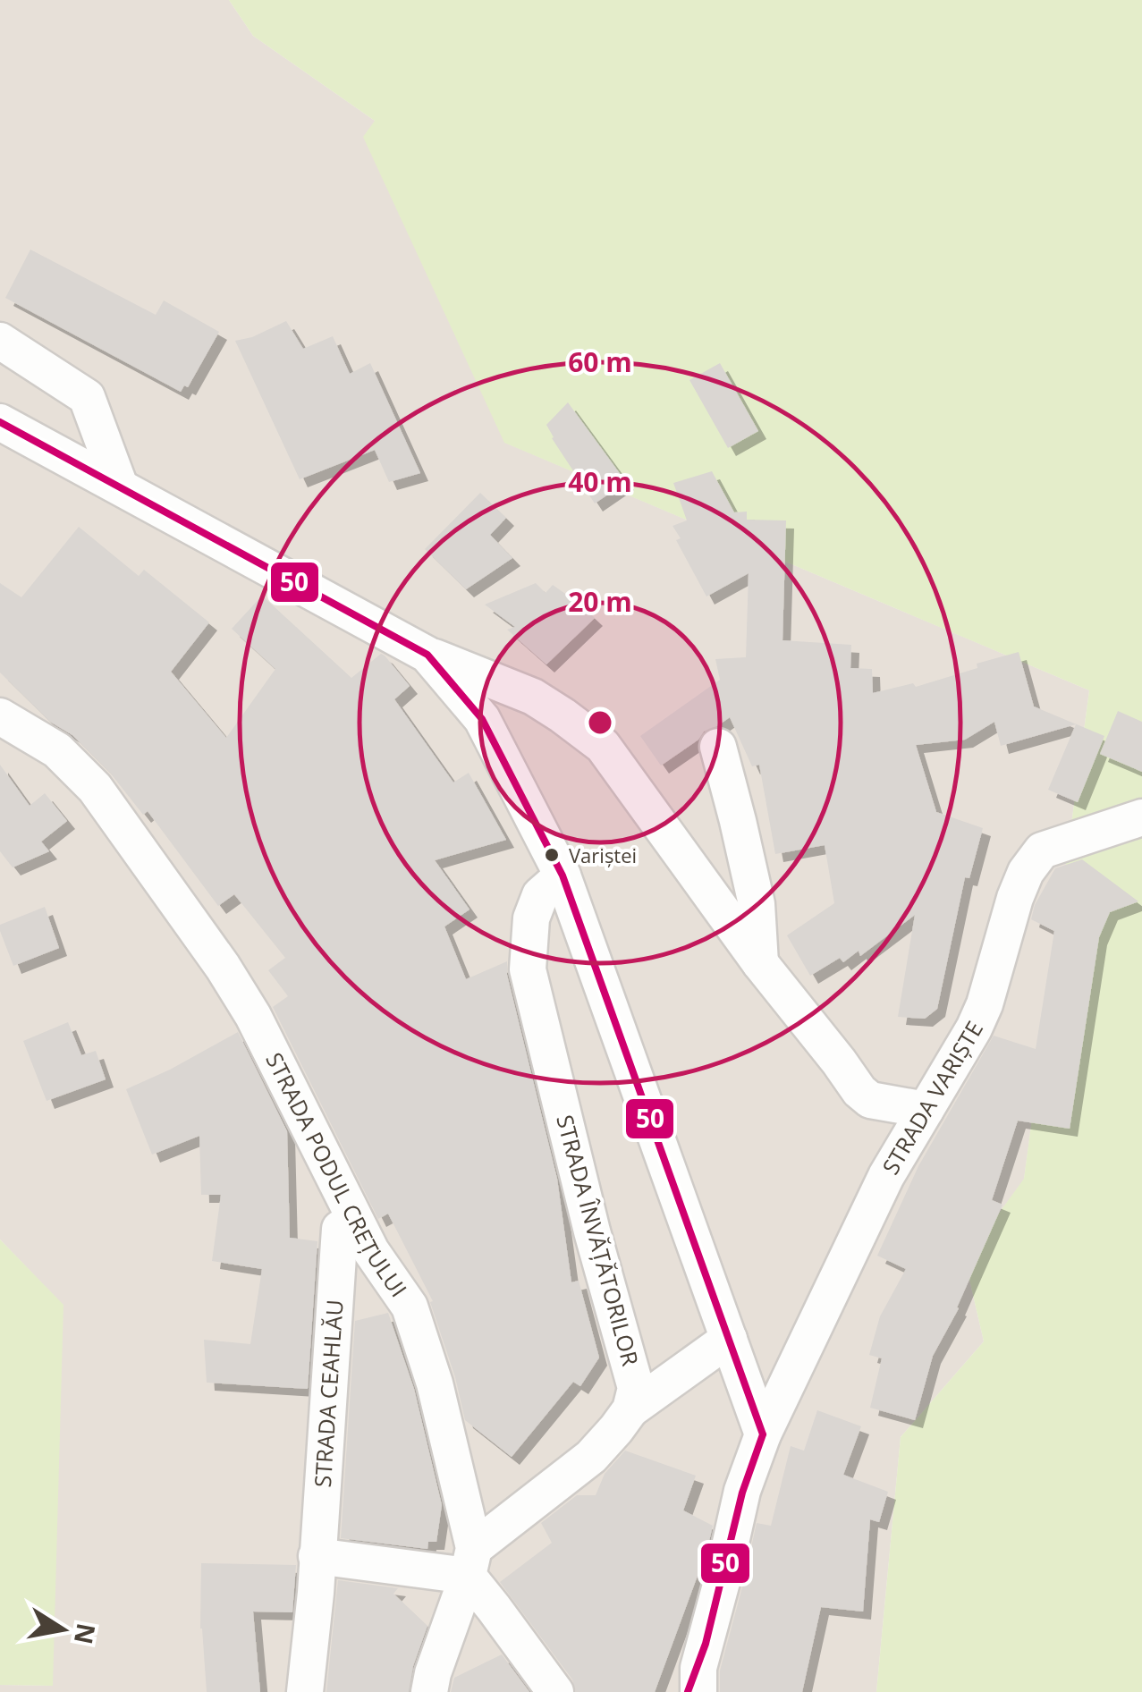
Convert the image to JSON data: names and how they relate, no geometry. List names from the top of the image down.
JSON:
{
  "streets": {
    "street": [
      "STRADA VARIȘTE",
      "STRADA PODUL CREȚULUI",
      "STRADA ÎNVĂȚĂTORILOR",
      "STRADA CEAHLĂU"
    ]
  },
  "places": ["Variștei"],
  "lines": ["transit line 50"],
  "north": "right",
  "rings": ["60 m", "40 m", "20 m"]
}
